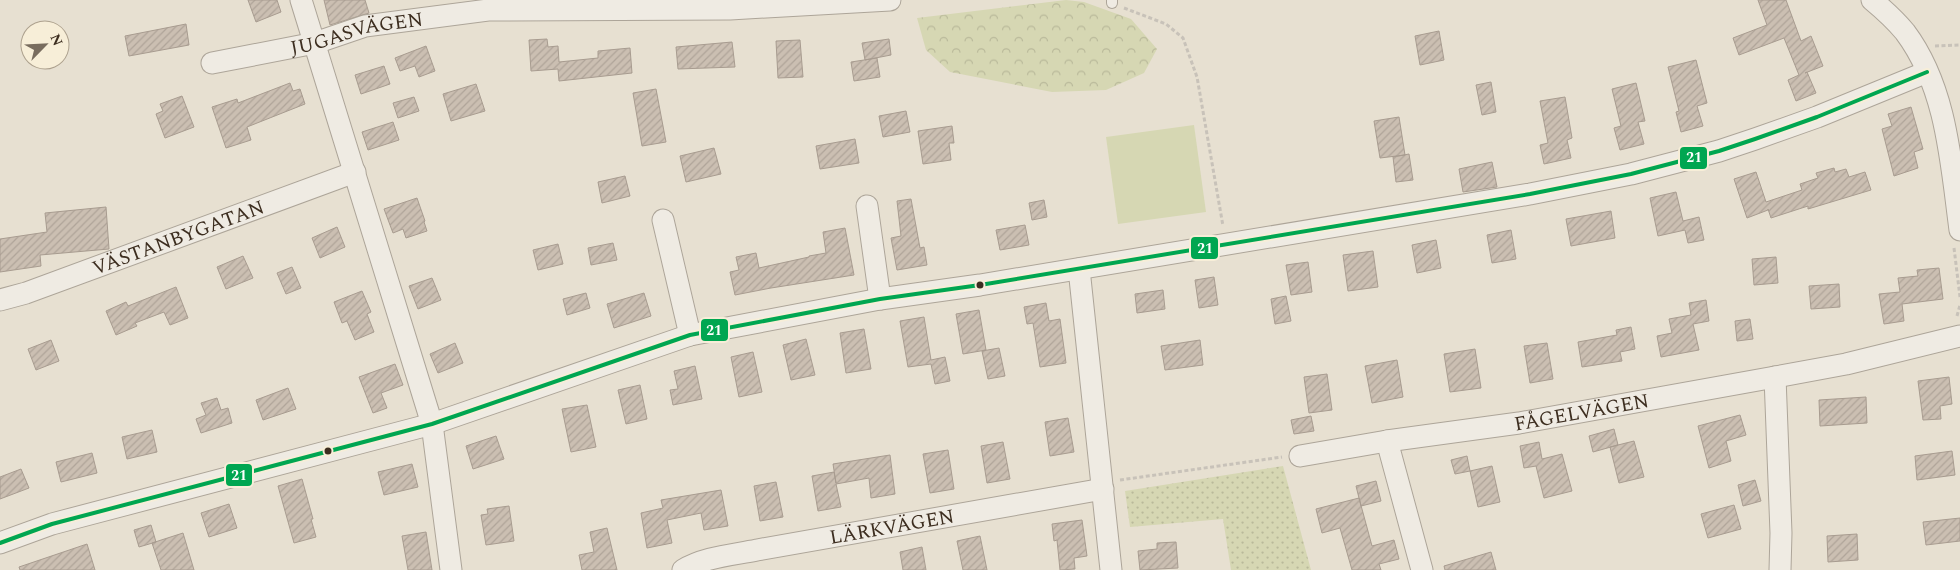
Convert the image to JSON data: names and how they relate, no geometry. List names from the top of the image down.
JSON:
{
  "streets": {
    "street": [
      "JUGASVÄGEN",
      "VÄSTANBYGATAN",
      "FÅGELVÄGEN",
      "LÄRKVÄGEN"
    ]
  },
  "lines": ["transit line 21"],
  "north": "top right"
}
